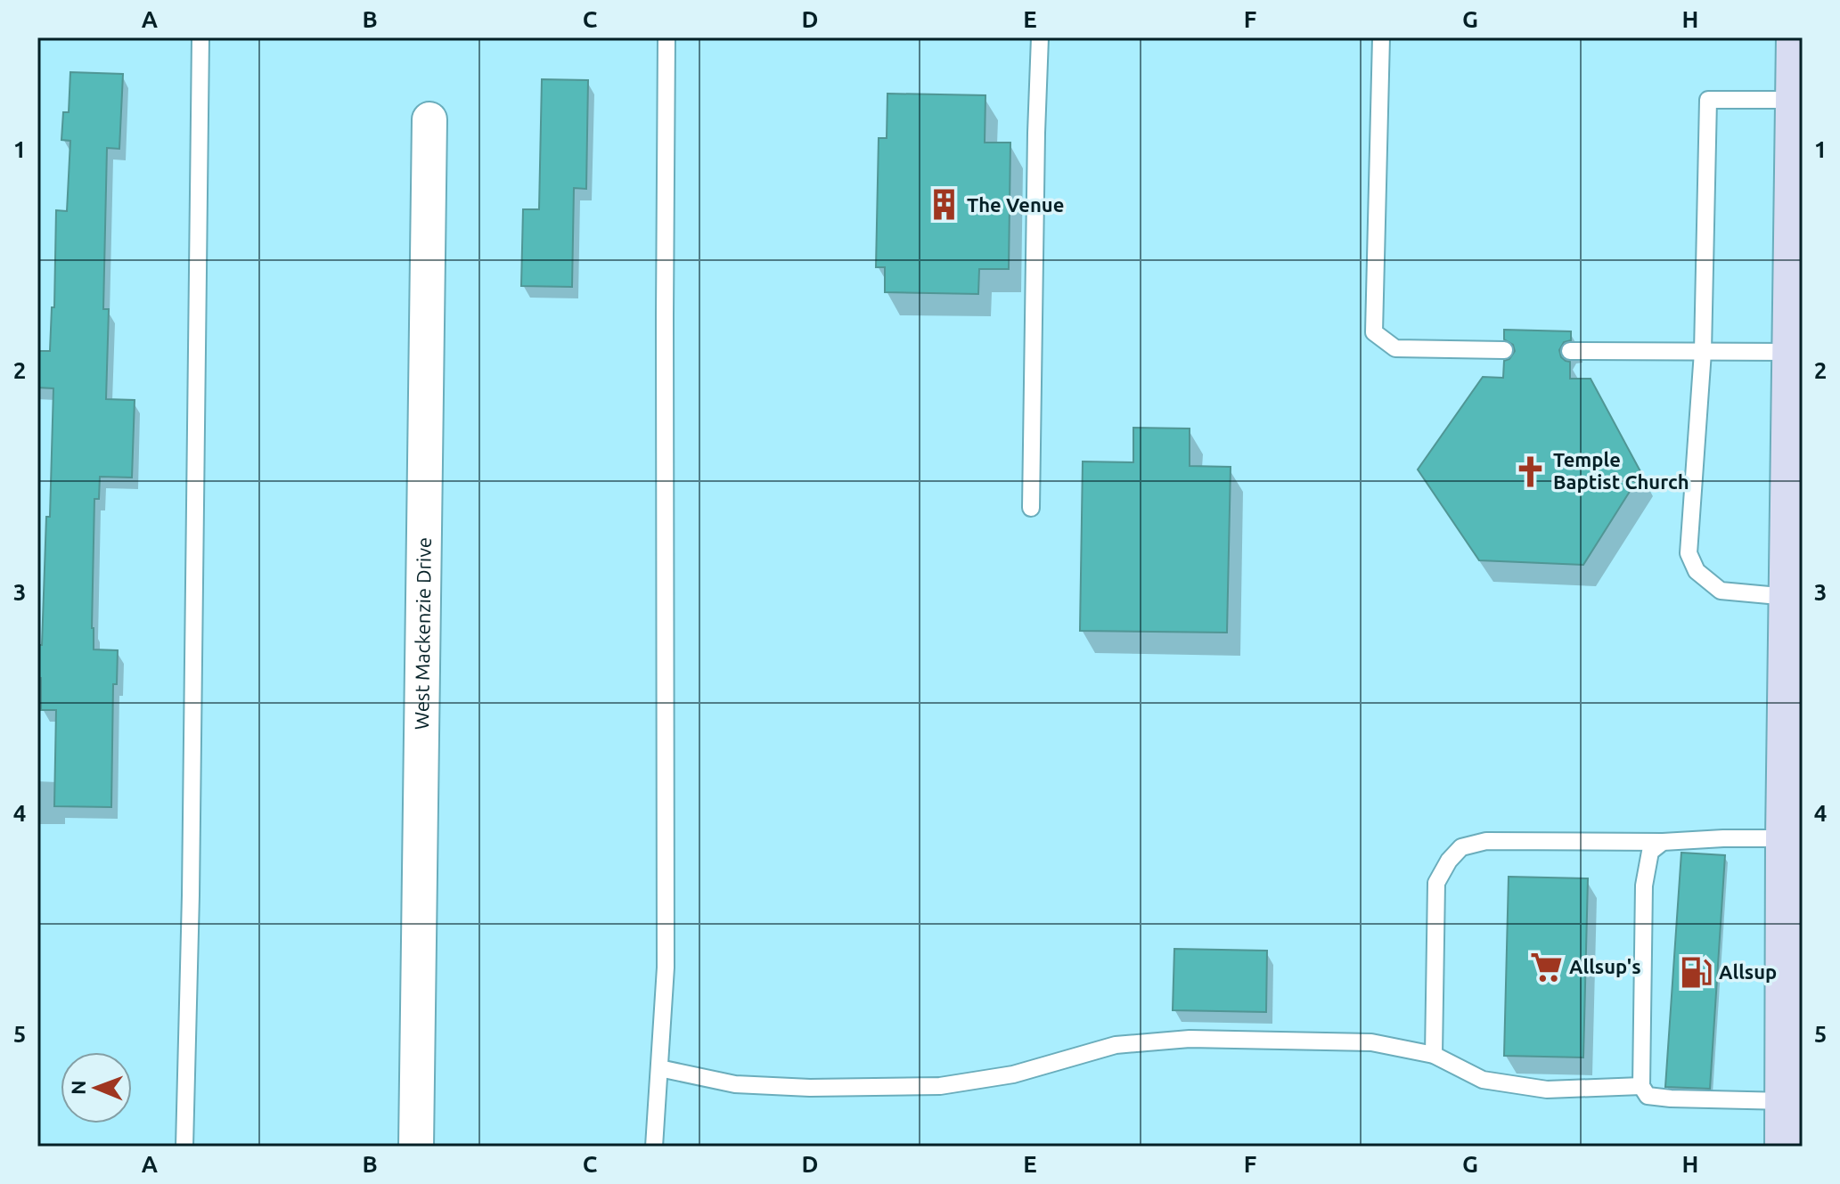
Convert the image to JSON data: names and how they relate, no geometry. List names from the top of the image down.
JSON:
{
  "streets": {
    "street": ["West Mackenzie Drive"]
  },
  "places": {
    "building": ["The Venue"],
    "church": ["Temple Baptist Church"],
    "supermarket": ["Allsup's"],
    "fuel station": ["Allsup"]
  },
  "north": "left",
  "grid": {
    "columns": [
      "A",
      "B",
      "C",
      "D",
      "E",
      "F",
      "G",
      "H"
    ],
    "rows": [
      "1",
      "2",
      "3",
      "4",
      "5"
    ]
  }
}
